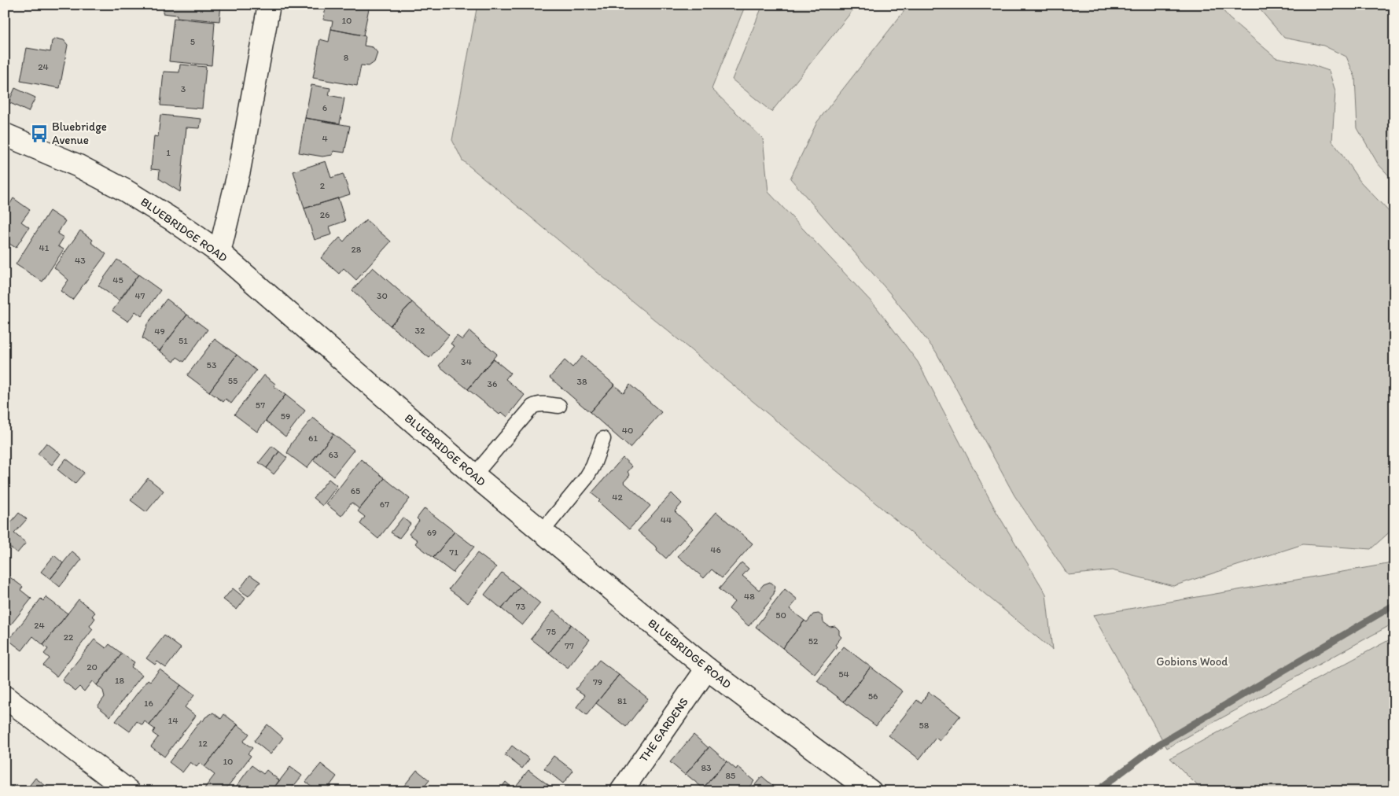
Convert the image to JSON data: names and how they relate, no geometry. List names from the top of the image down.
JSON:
{
  "streets": {
    "street": ["BLUEBRIDGE ROAD", "THE GARDENS"]
  },
  "crossings": [
    ["BLUEBRIDGE ROAD", "THE GARDENS"]
  ],
  "parks": ["Gobions Wood"],
  "places": {
    "bus stop": ["Bluebridge Avenue"]
  },
  "house_numbers": [
    "10",
    "5",
    "8",
    "24",
    "3",
    "6",
    "4",
    "1",
    "2",
    "26",
    "41",
    "28",
    "43",
    "45",
    "47",
    "30",
    "32",
    "49",
    "51",
    "34",
    "53",
    "55",
    "38",
    "36",
    "57",
    "59",
    "40",
    "61",
    "63",
    "65",
    "42",
    "67",
    "44",
    "69",
    "46",
    "71",
    "48",
    "73",
    "50",
    "24",
    "75",
    "22",
    "52",
    "77",
    "20",
    "54",
    "18",
    "79",
    "56",
    "81",
    "16",
    "14",
    "58",
    "12",
    "10",
    "83",
    "85"
  ]
}
